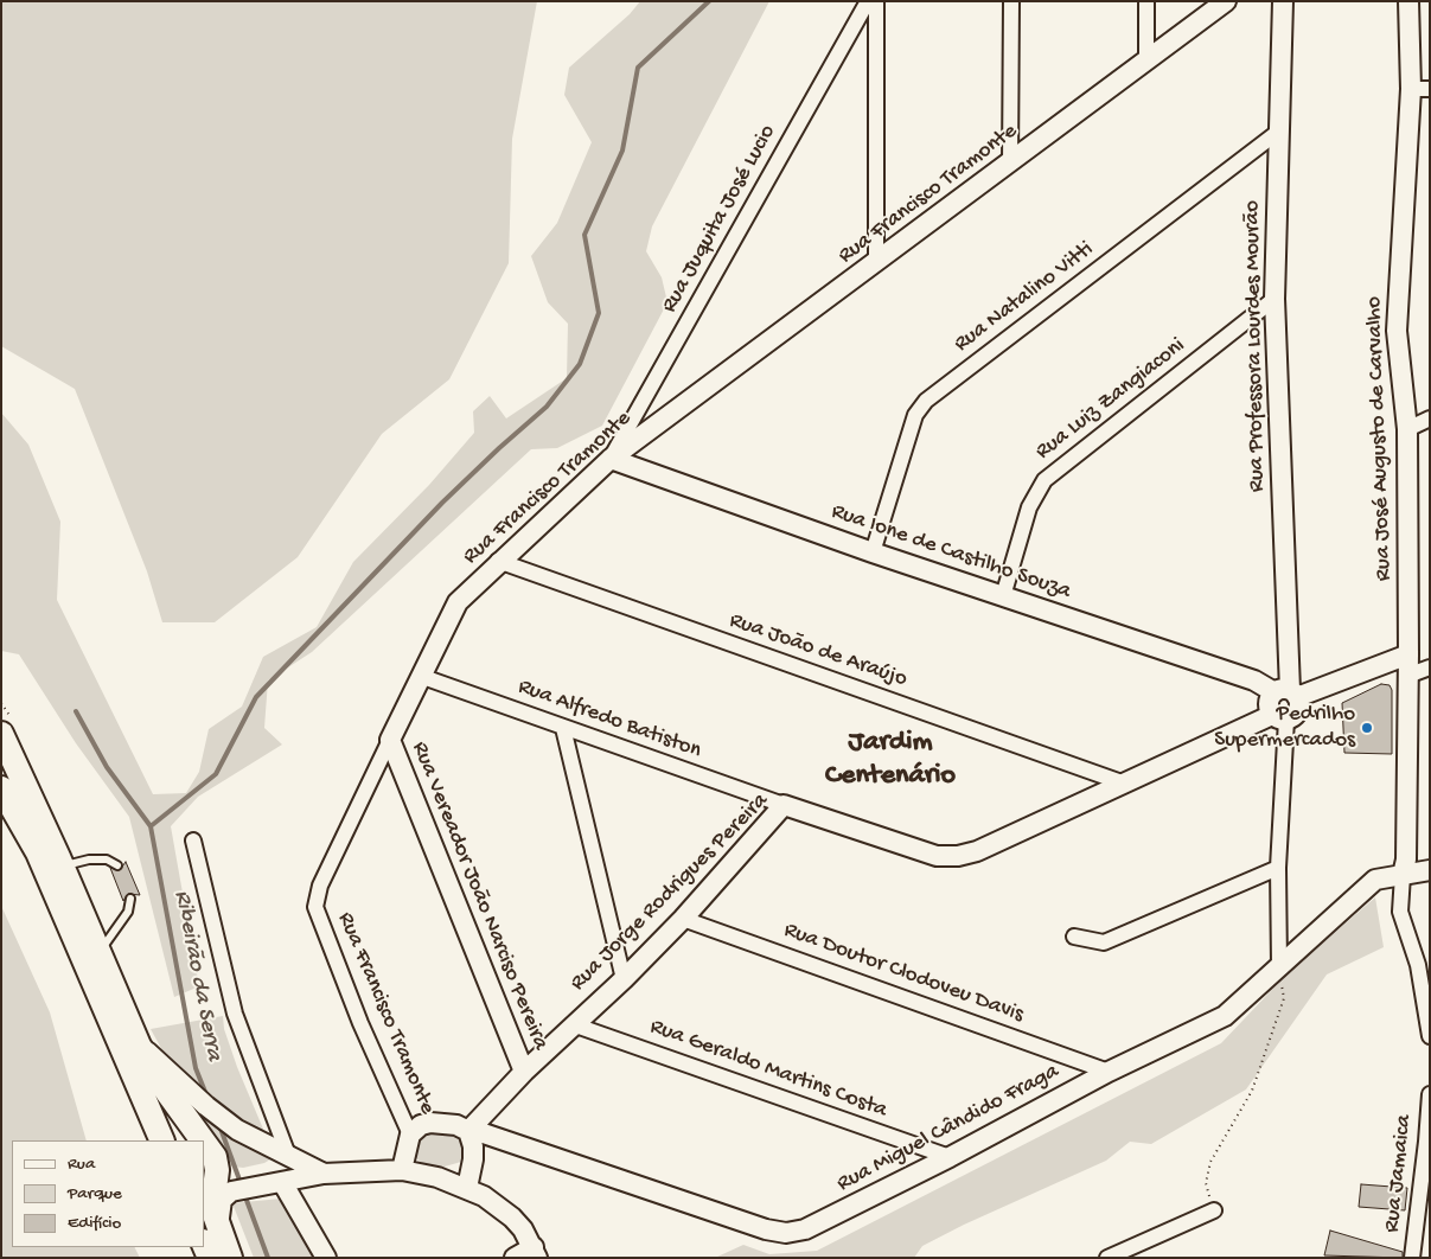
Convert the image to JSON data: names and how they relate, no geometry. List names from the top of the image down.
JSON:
{
  "streets": {
    "street": [
      "Rua Francisco Tramonte",
      "Rua Juquita José Lucio",
      "Rua Natalino Vitti",
      "Rua Professora Lourdes Mourão",
      "Rua Luiz Zangiaconi",
      "Rua José Augusto de Carvalho",
      "Rua Ione de Castilho Souza",
      "Rua João de Araújo",
      "Rua Alfredo Batiston",
      "Rua Jorge Rodrigues Pereira",
      "Rua Vereador João Narciso Pereira",
      "Rua Doutor Clodoveu Davis",
      "Rua Geraldo Martins Costa",
      "Rua Miguel Cândido Fraga",
      "Rua Jamaica"
    ]
  },
  "crossings": [
    ["Rua Francisco Tramonte", "Rua Juquita José Lucio"],
    ["Rua Francisco Tramonte", "Rua Ione de Castilho Souza"],
    ["Rua Francisco Tramonte", "Rua João de Araújo"],
    ["Rua Francisco Tramonte", "Rua Alfredo Batiston"],
    ["Rua Francisco Tramonte", "Rua Vereador João Narciso Pereira"],
    ["Rua Juquita José Lucio", "Rua Ione de Castilho Souza"],
    ["Rua Natalino Vitti", "Rua Professora Lourdes Mourão"],
    ["Rua Natalino Vitti", "Rua Ione de Castilho Souza"],
    ["Rua Professora Lourdes Mourão", "Rua Luiz Zangiaconi"],
    ["Rua Professora Lourdes Mourão", "Rua Ione de Castilho Souza"],
    ["Rua Professora Lourdes Mourão", "Rua Jorge Rodrigues Pereira"],
    ["Rua Luiz Zangiaconi", "Rua Ione de Castilho Souza"],
    ["Rua José Augusto de Carvalho", "Rua Miguel Cândido Fraga"],
    ["Rua João de Araújo", "Rua Jorge Rodrigues Pereira"],
    ["Rua Alfredo Batiston", "Rua Jorge Rodrigues Pereira"],
    ["Rua Jorge Rodrigues Pereira", "Rua Vereador João Narciso Pereira"],
    ["Rua Jorge Rodrigues Pereira", "Rua Doutor Clodoveu Davis"],
    ["Rua Jorge Rodrigues Pereira", "Rua Geraldo Martins Costa"],
    ["Rua Jorge Rodrigues Pereira", "Rua Miguel Cândido Fraga"],
    ["Rua Doutor Clodoveu Davis", "Rua Miguel Cândido Fraga"],
    ["Rua Geraldo Martins Costa", "Rua Miguel Cândido Fraga"]
  ],
  "districts": ["Jardim Centenário"],
  "water": ["Ribeirão da Serra"],
  "places": ["Pedrilho Supermercados"],
  "legend": ["Rua", "Parque", "Edifício"]
}
